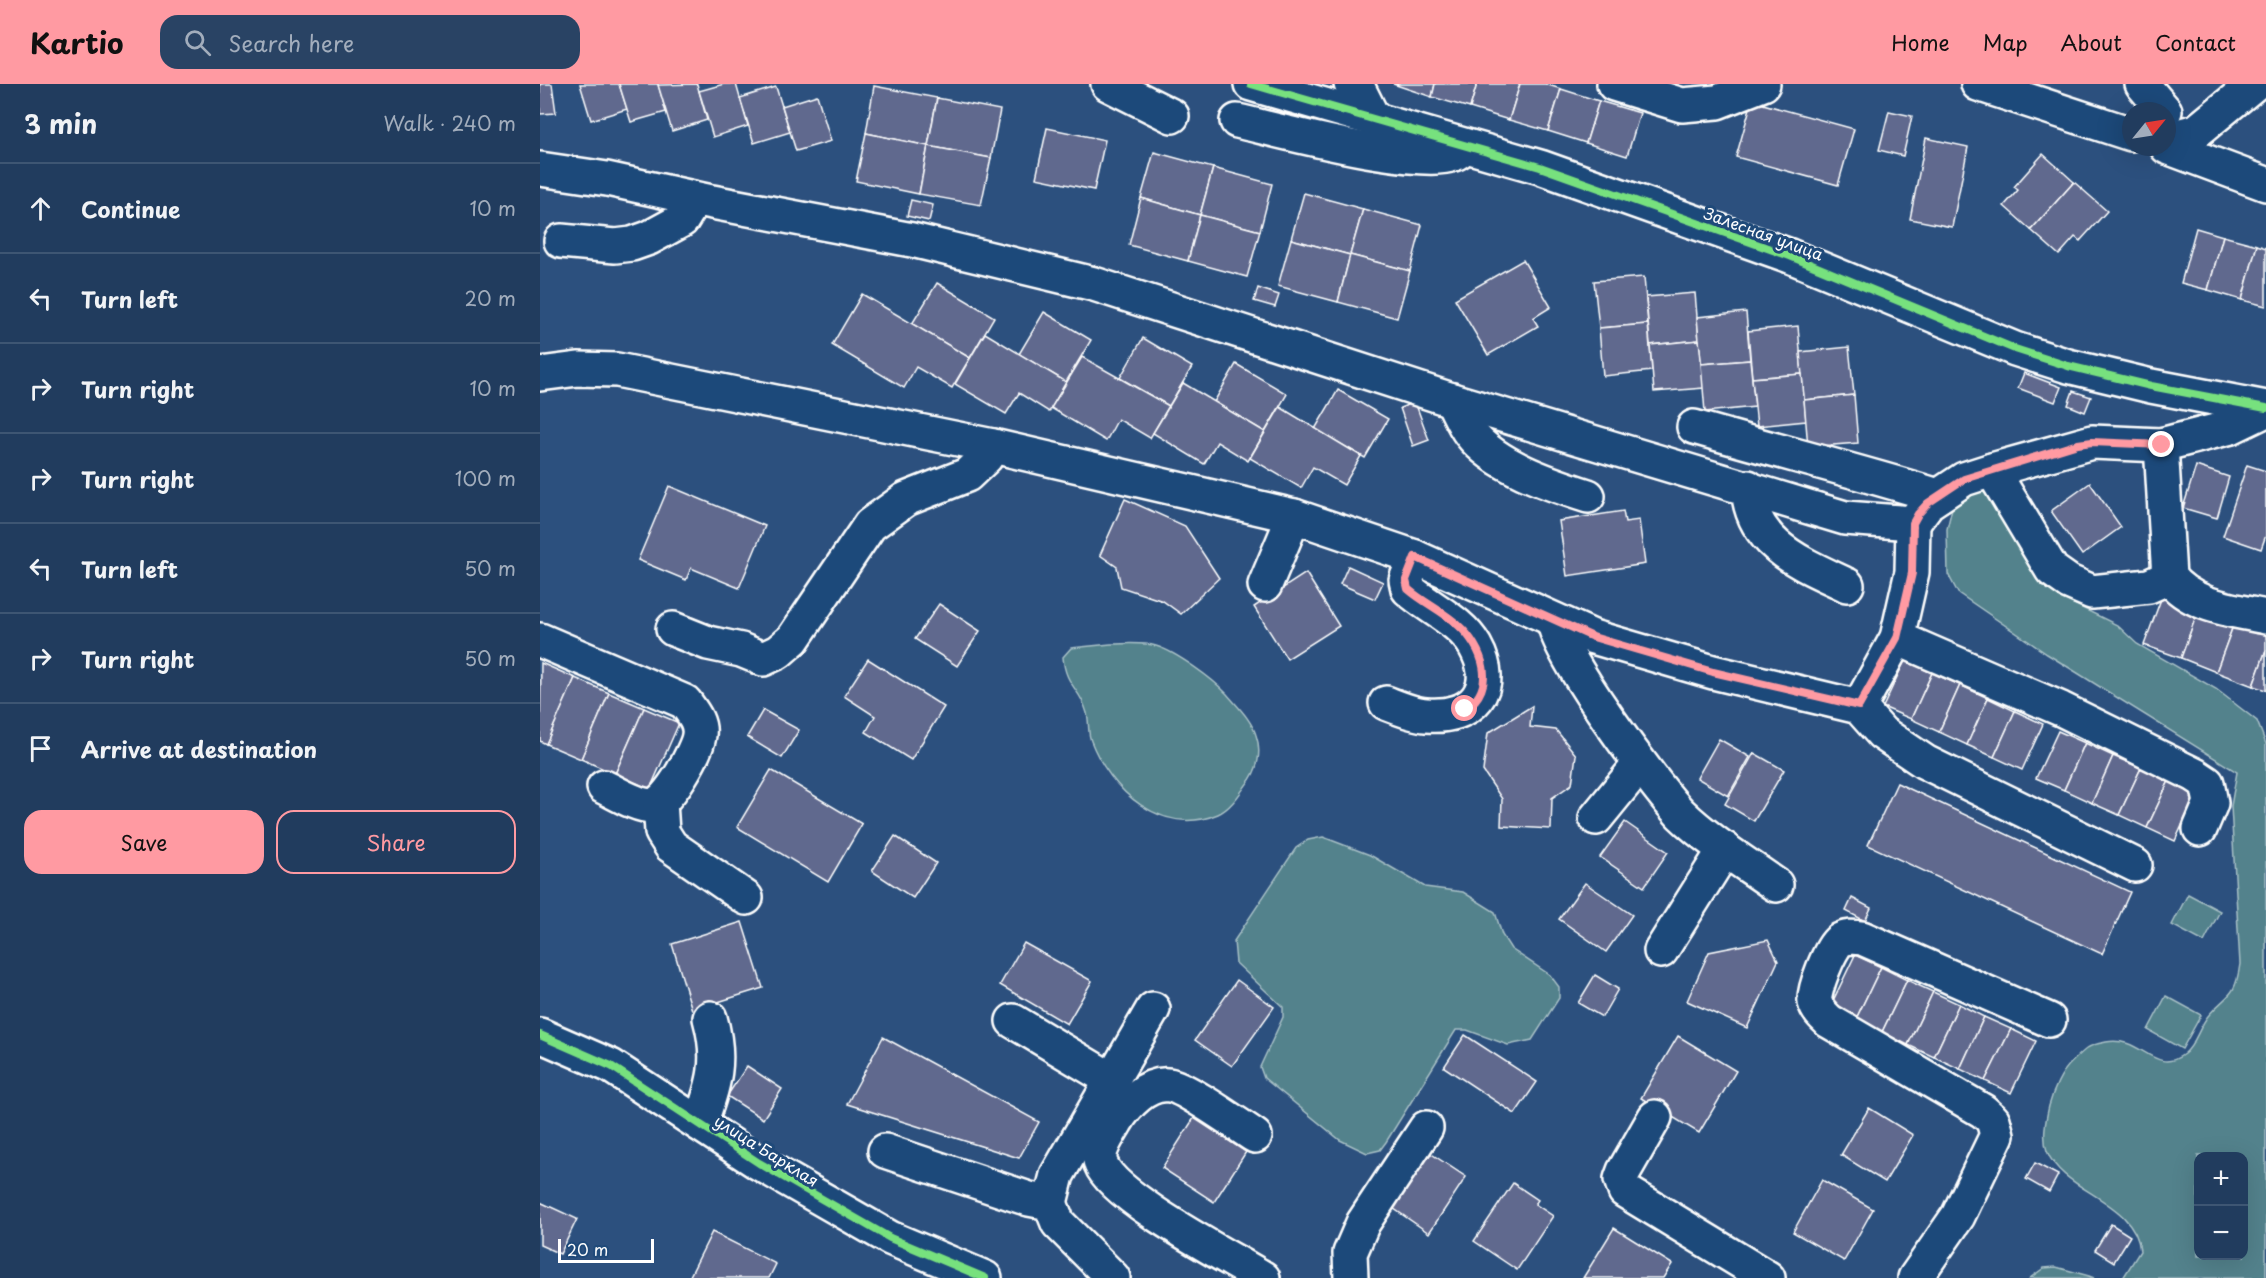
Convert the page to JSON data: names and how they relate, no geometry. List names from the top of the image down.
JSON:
{
  "streets": {
    "street": ["Залесная улица", "улица Барклая"]
  },
  "scale_bar": "20 m",
  "north": "top right",
  "page": {
    "header": "Kartio",
    "search": "Search here",
    "nav": [
      "Home",
      "Map",
      "About",
      "Contact"
    ],
    "heading": ["3 min", "Walk · 240 m"],
    "list": [
      ["Continue", "10 m"],
      ["Turn left", "20 m"],
      ["Turn right", "10 m"],
      ["Turn right", "100 m"],
      ["Turn left", "50 m"],
      ["Turn right", "50 m"],
      "Arrive at destination"
    ],
    "buttons": ["Save", "Share"],
    "map_buttons": ["+", "−"],
    "scale": "20 m"
  }
}
